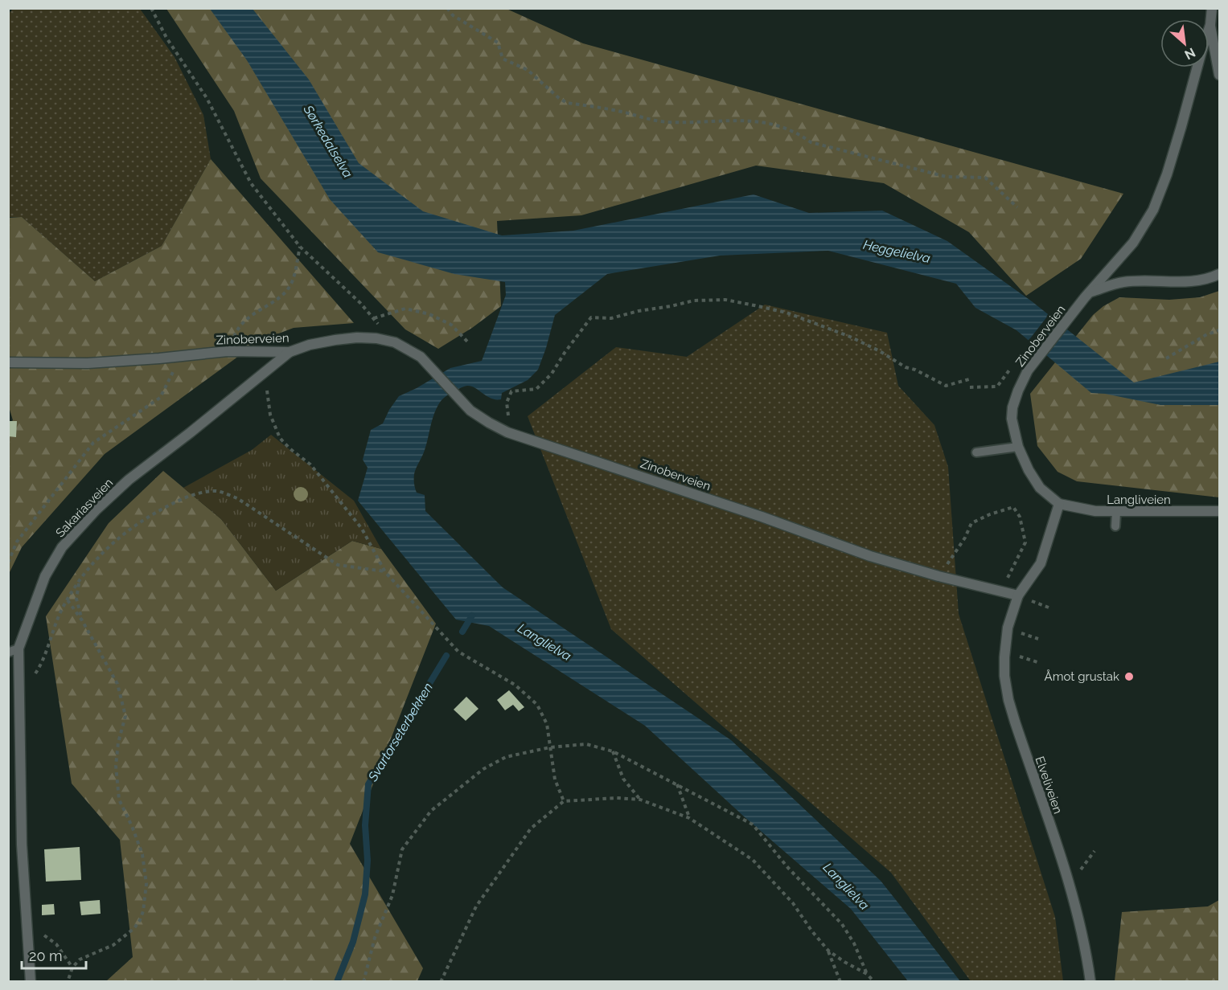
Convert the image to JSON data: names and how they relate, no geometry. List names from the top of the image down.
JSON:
{
  "streets": {
    "street": [
      "Zinoberveien",
      "Langliveien",
      "Sakariasveien",
      "Elveliveien"
    ]
  },
  "crossings": [
    ["Zinoberveien", "Langliveien"],
    ["Zinoberveien", "Sakariasveien"],
    ["Zinoberveien", "Elveliveien"]
  ],
  "water": [
    "Sørkedalselva",
    "Heggelielva",
    "Langlielva",
    "Svartorseterbekken"
  ],
  "places": ["Åmot grustak"],
  "scale_bar": "20 m",
  "north": "bottom right"
}
